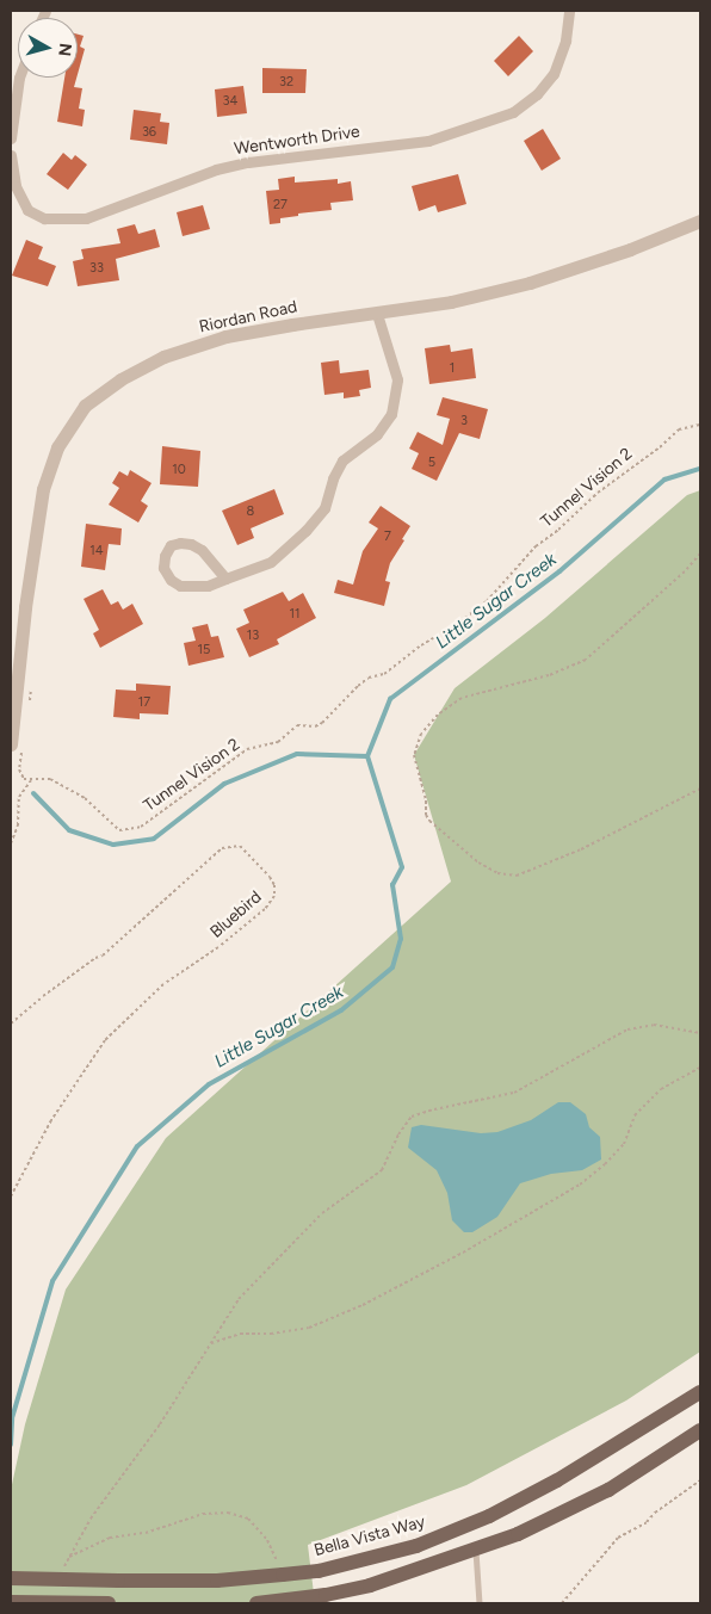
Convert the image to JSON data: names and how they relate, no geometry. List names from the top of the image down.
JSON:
{
  "streets": {
    "main road": ["Bella Vista Way"],
    "street": ["Wentworth Drive", "Riordan Road"],
    "path": ["Tunnel Vision 2", "Bluebird"]
  },
  "water": ["Little Sugar Creek"],
  "house_numbers": [
    "32",
    "34",
    "36",
    "27",
    "33",
    "1",
    "3",
    "5",
    "10",
    "8",
    "7",
    "14",
    "11",
    "13",
    "15",
    "17"
  ],
  "north": "right"
}
